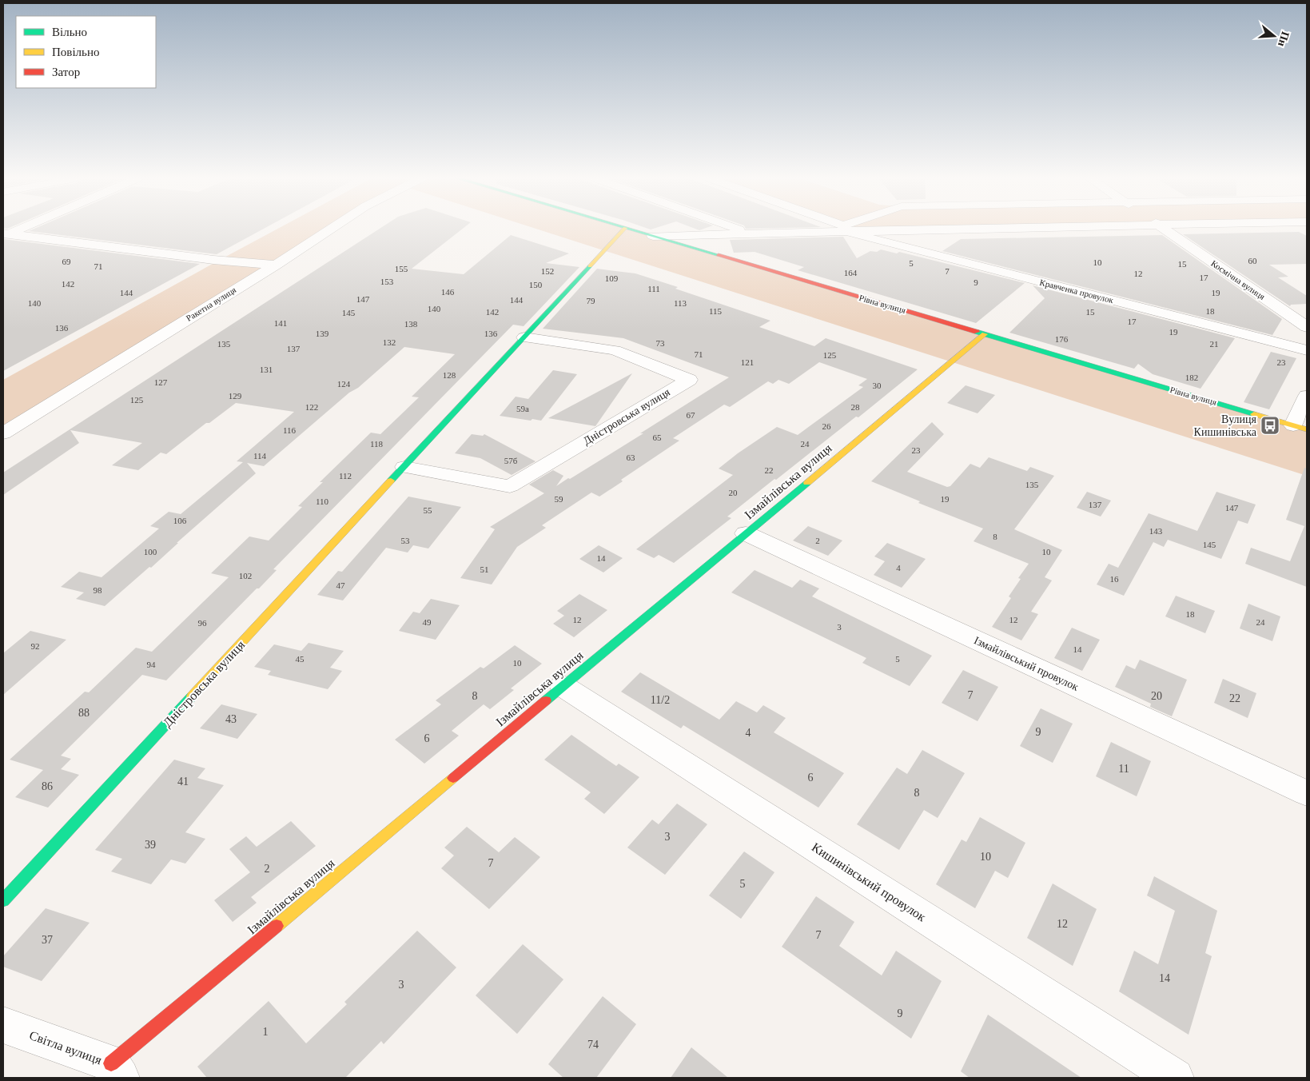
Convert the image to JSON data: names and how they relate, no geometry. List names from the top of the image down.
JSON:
{
  "streets": {
    "street": [
      "Космічна вулиця",
      "Кравченка провулок",
      "Ракетна вулиця",
      "Рівна вулиця",
      "Дністровська вулиця",
      "Ізмайлівська вулиця",
      "Ізмайлівський провулок",
      "Кишинівський провулок",
      "Світла вулиця"
    ]
  },
  "crossings": [
    ["Рівна вулиця", "Ізмайлівська вулиця"],
    ["Ізмайлівська вулиця", "Ізмайлівський провулок"],
    ["Ізмайлівська вулиця", "Кишинівський провулок"],
    ["Ізмайлівська вулиця", "Світла вулиця"]
  ],
  "places": {
    "bus stop": ["Вулиця Кишинівська"]
  },
  "house_numbers": [
    "60",
    "69",
    "10",
    "5",
    "15",
    "71",
    "155",
    "152",
    "7",
    "164",
    "12",
    "17",
    "109",
    "153",
    "9",
    "142",
    "150",
    "111",
    "146",
    "144",
    "19",
    "147",
    "144",
    "79",
    "140",
    "113",
    "140",
    "115",
    "18",
    "142",
    "15",
    "145",
    "17",
    "141",
    "138",
    "136",
    "19",
    "139",
    "136",
    "176",
    "132",
    "73",
    "135",
    "21",
    "137",
    "71",
    "125",
    "121",
    "23",
    "131",
    "128",
    "182",
    "127",
    "124",
    "30",
    "129",
    "125",
    "122",
    "28",
    "59а",
    "67",
    "26",
    "116",
    "65",
    "118",
    "24",
    "23",
    "114",
    "63",
    "57б",
    "22",
    "112",
    "135",
    "20",
    "59",
    "19",
    "110",
    "137",
    "147",
    "55",
    "106",
    "143",
    "8",
    "53",
    "2",
    "145",
    "100",
    "10",
    "14",
    "4",
    "51",
    "102",
    "16",
    "47",
    "98",
    "18",
    "12",
    "12",
    "49",
    "24",
    "96",
    "3",
    "92",
    "14",
    "45",
    "5",
    "10",
    "94",
    "7",
    "8",
    "20",
    "22",
    "11/2",
    "88",
    "43",
    "9",
    "4",
    "6",
    "11",
    "6",
    "41",
    "86",
    "8",
    "3",
    "39",
    "10",
    "7",
    "2",
    "5",
    "12",
    "7",
    "37",
    "14",
    "3",
    "9",
    "1",
    "74"
  ],
  "legend": ["Вільно", "Повільно", "Затор"],
  "north": "right"
}
